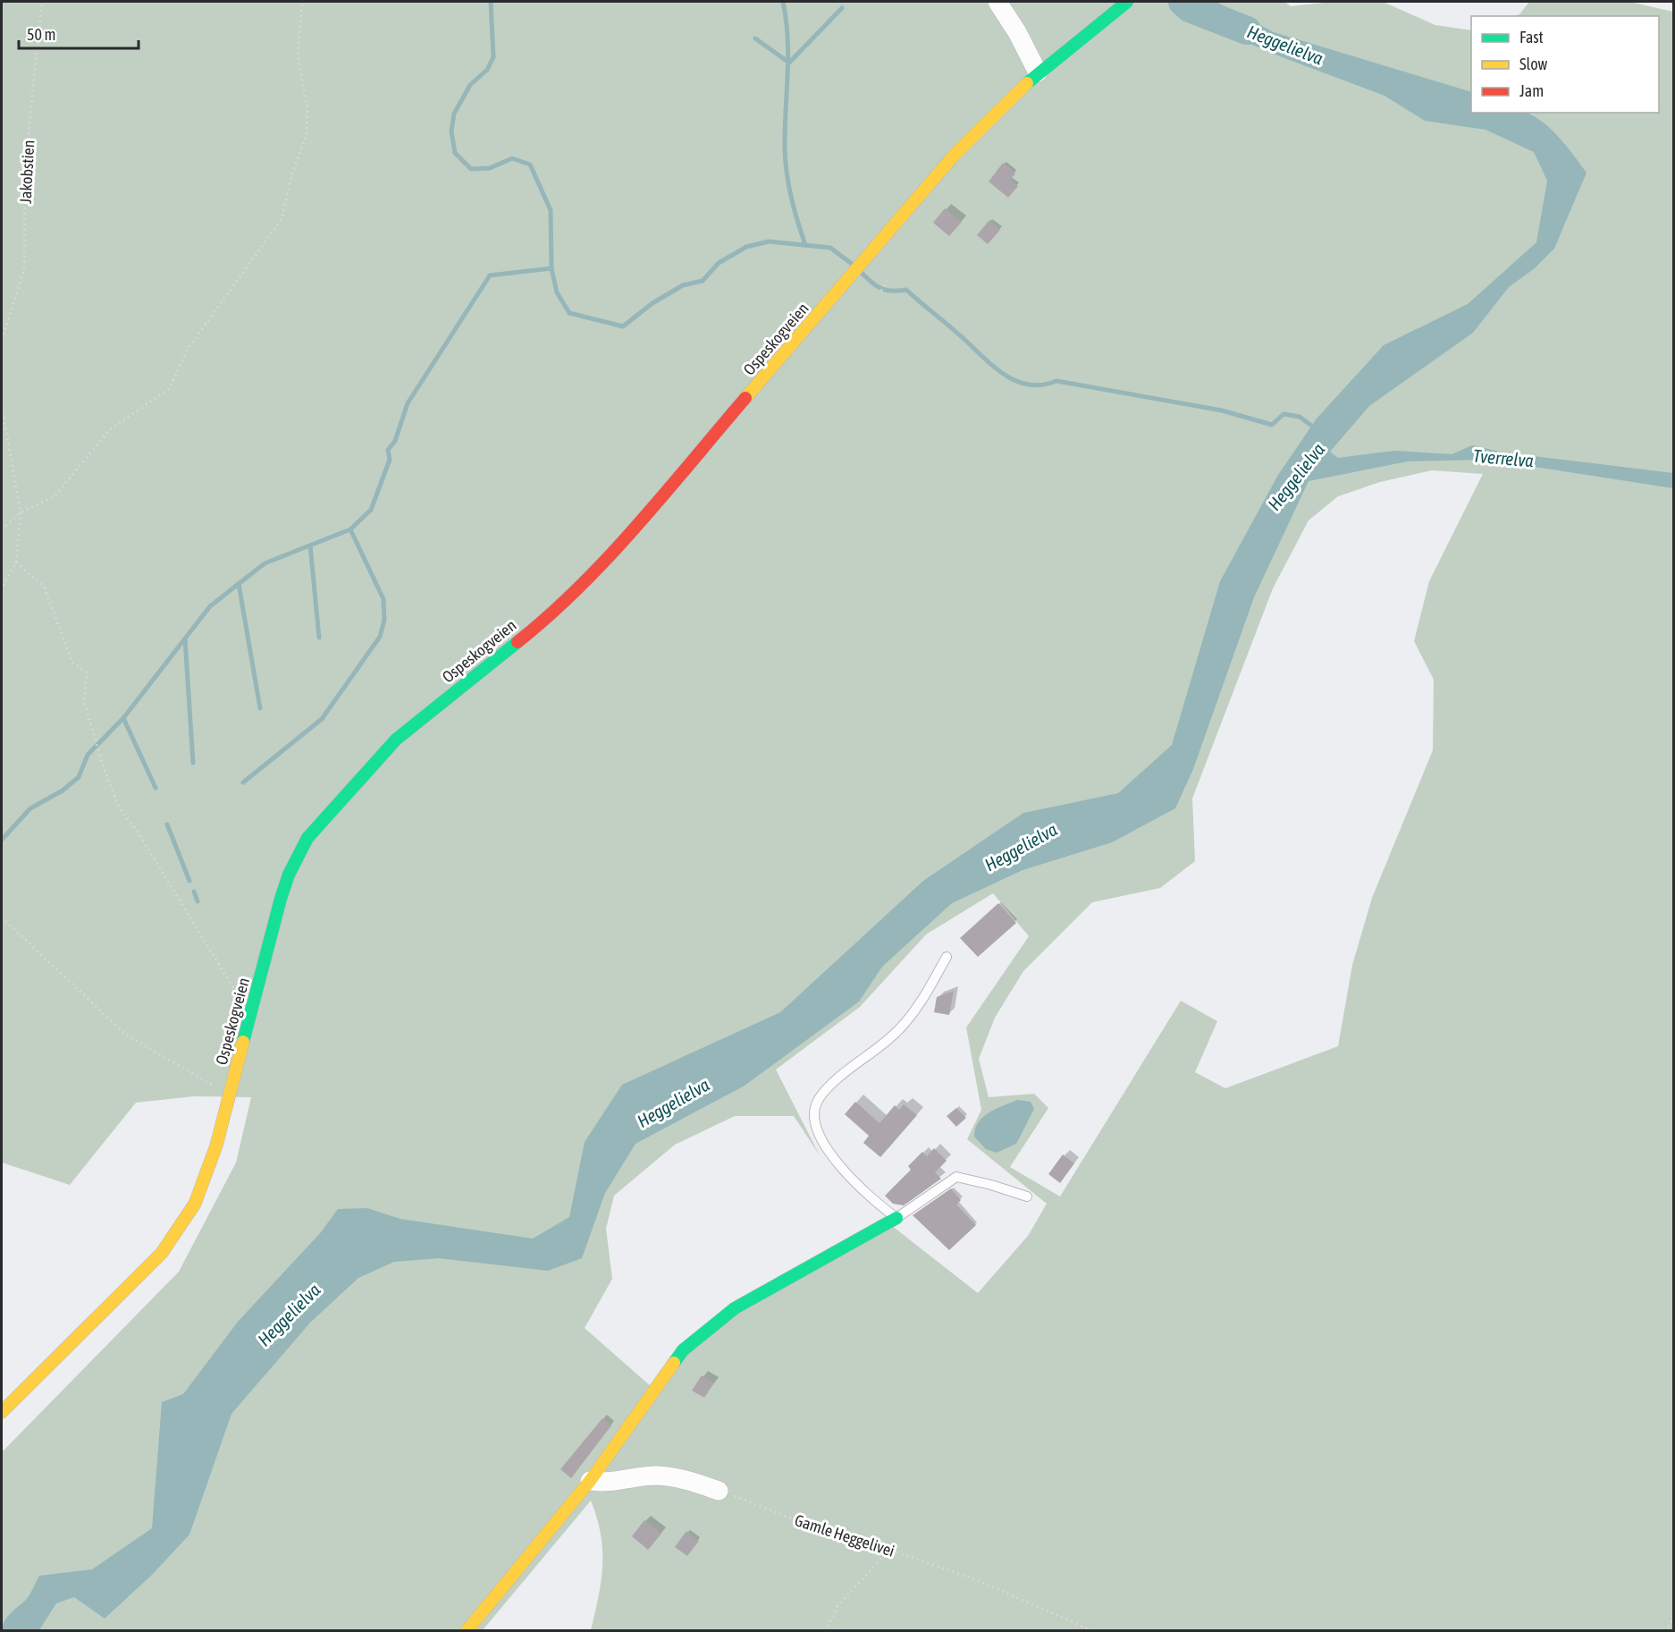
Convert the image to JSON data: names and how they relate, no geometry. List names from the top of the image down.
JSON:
{
  "streets": {
    "street": ["Ospeskogveien"],
    "path": ["Jakobstien", "Gamle Heggelivei"]
  },
  "water": ["Heggelielva", "Tverrelva"],
  "legend": ["Fast", "Slow", "Jam"],
  "scale_bar": "50 m"
}
